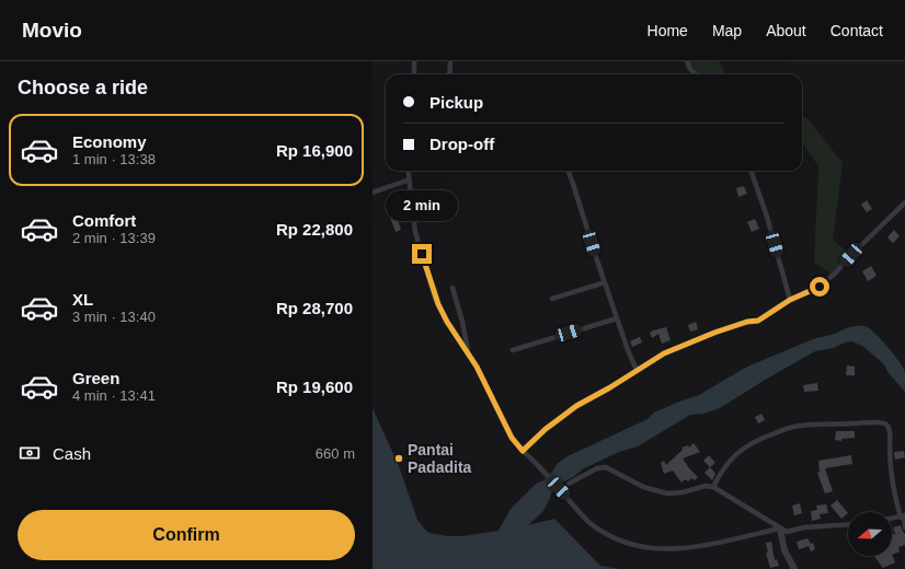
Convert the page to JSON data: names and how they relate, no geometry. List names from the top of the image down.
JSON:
{
  "places": ["Pantai Padadita"],
  "north": "left",
  "page": {
    "header": "Movio",
    "nav": [
      "Home",
      "Map",
      "About",
      "Contact"
    ],
    "heading": "Choose a ride",
    "banner": ["Pickup", "Drop-off"],
    "list": [
      {
        "name": "Economy",
        "note": "1 min · 13:38",
        "value": "Rp 16,900"
      },
      {
        "name": "Comfort",
        "note": "2 min · 13:39",
        "value": "Rp 22,800"
      },
      {
        "name": "XL",
        "note": "3 min · 13:40",
        "value": "Rp 28,700"
      },
      {
        "name": "Green",
        "note": "4 min · 13:41",
        "value": "Rp 19,600"
      }
    ],
    "bubble": "2 min",
    "pay": ["Cash", "660 m"],
    "buttons": "Confirm"
  }
}
